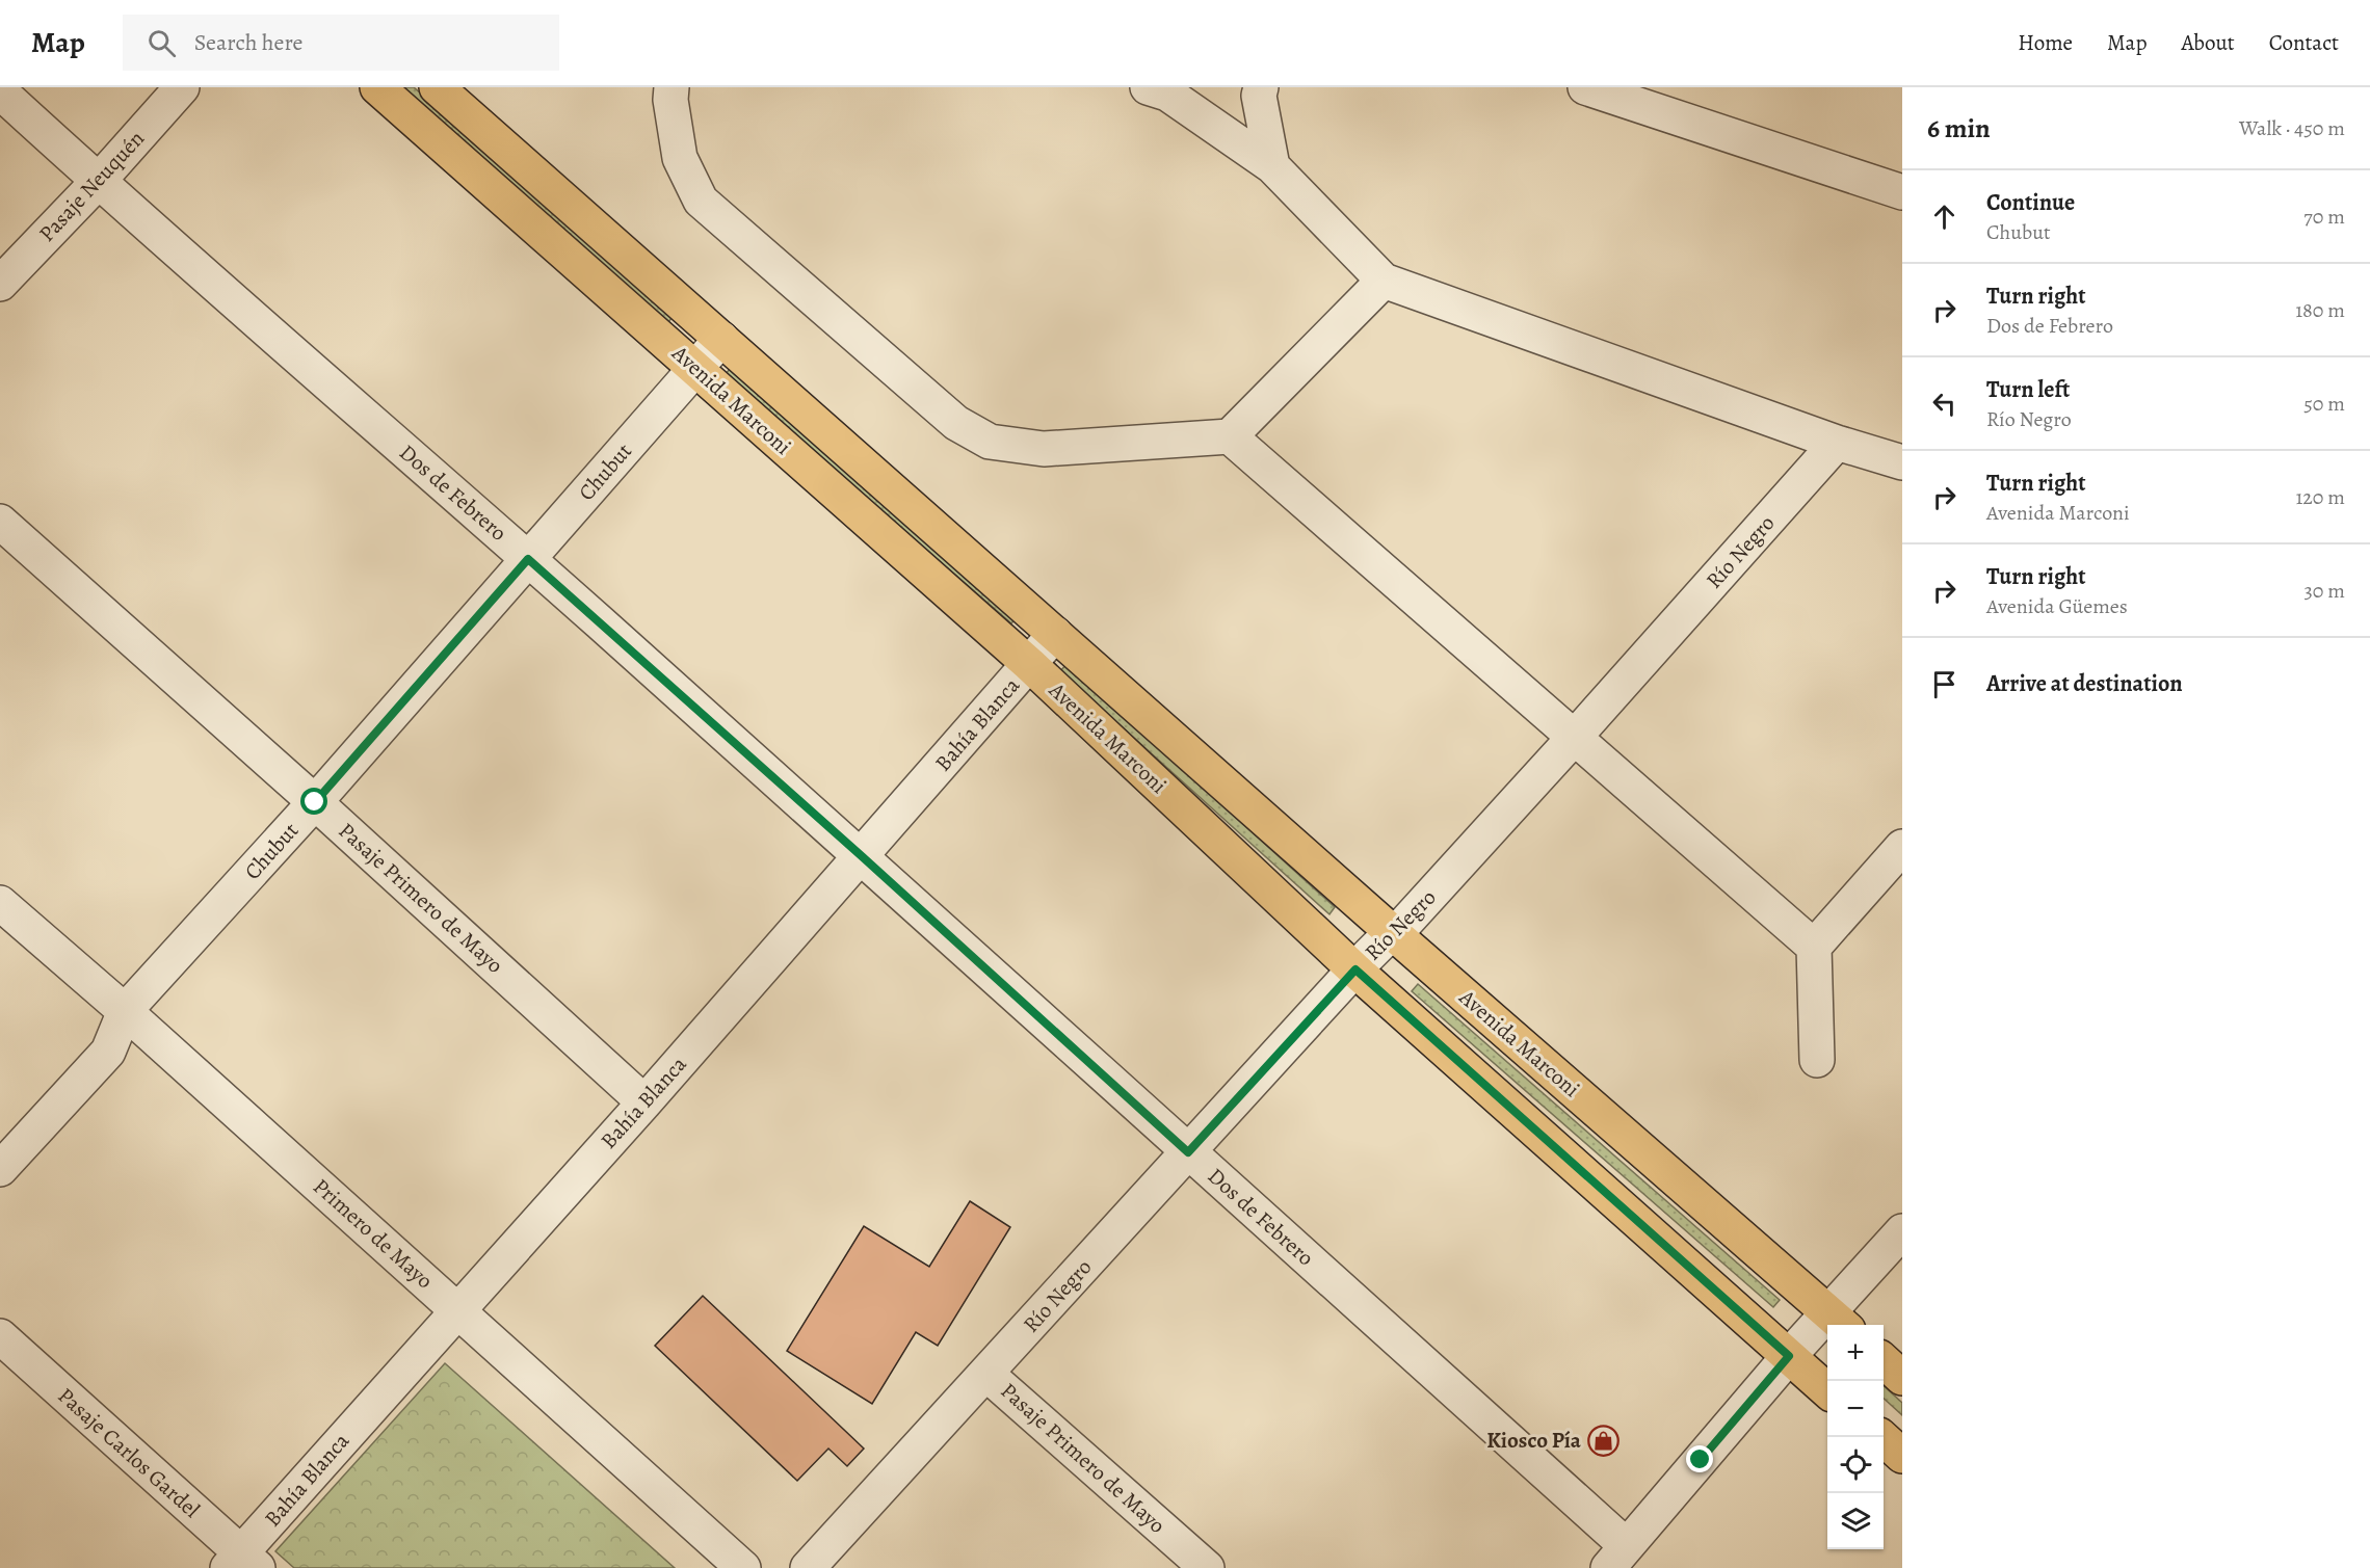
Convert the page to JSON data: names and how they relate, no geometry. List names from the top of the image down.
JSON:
{
  "streets": {
    "main road": ["Avenida Marconi"],
    "street": [
      "Pasaje Neuquén",
      "Chubut",
      "Dos de Febrero",
      "Río Negro",
      "Bahía Blanca",
      "Pasaje Primero de Mayo",
      "Primero de Mayo",
      "Pasaje Carlos Gardel"
    ]
  },
  "crossings": [
    ["Pasaje Neuquén", "Dos de Febrero"],
    ["Avenida Marconi", "Chubut"],
    ["Avenida Marconi", "Río Negro"],
    ["Avenida Marconi", "Bahía Blanca"],
    ["Chubut", "Dos de Febrero"],
    ["Chubut", "Pasaje Primero de Mayo"],
    ["Chubut", "Primero de Mayo"],
    ["Dos de Febrero", "Río Negro"],
    ["Dos de Febrero", "Bahía Blanca"],
    ["Río Negro", "Pasaje Primero de Mayo"],
    ["Bahía Blanca", "Pasaje Primero de Mayo"],
    ["Bahía Blanca", "Primero de Mayo"],
    ["Bahía Blanca", "Pasaje Carlos Gardel"]
  ],
  "places": {
    "shop": ["Kiosco Pía"]
  },
  "page": {
    "header": "Map",
    "search": "Search here",
    "nav": [
      "Home",
      "Map",
      "About",
      "Contact"
    ],
    "heading": ["6 min", "Walk · 450 m"],
    "list": [
      ["Continue", "Chubut", "70 m"],
      ["Turn right", "Dos de Febrero", "180 m"],
      ["Turn left", "Río Negro", "50 m"],
      ["Turn right", "Avenida Marconi", "120 m"],
      ["Turn right", "Avenida Güemes", "30 m"],
      "Arrive at destination"
    ],
    "map_buttons": ["+", "−"]
  }
}
